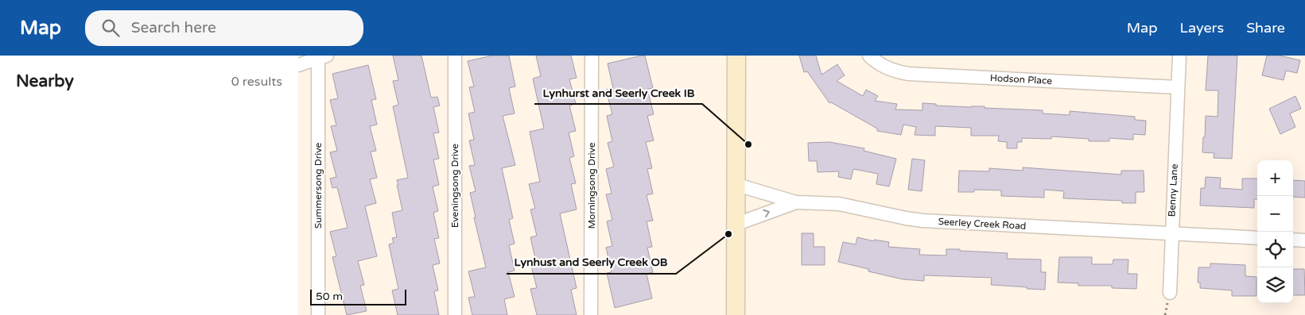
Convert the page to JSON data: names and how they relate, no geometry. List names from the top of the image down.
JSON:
{
  "streets": {
    "street": [
      "Hodson Place",
      "Summersong Drive",
      "Eveningsong Drive",
      "Morningsong Drive",
      "Benny Lane",
      "Seerley Creek Road"
    ]
  },
  "crossings": [
    ["Hodson Place", "Benny Lane"],
    ["Benny Lane", "Seerley Creek Road"]
  ],
  "places": ["Lynhurst and Seerly Creek IB", "Lynhust and Seerly Creek OB"],
  "scale_bar": "50 m",
  "page": {
    "header": "Map",
    "search": "Search here",
    "nav": ["Map", "Layers", "Share"],
    "heading": ["Nearby", "0 results"],
    "map_buttons": ["+", "−"],
    "scale": "50 m"
  }
}
